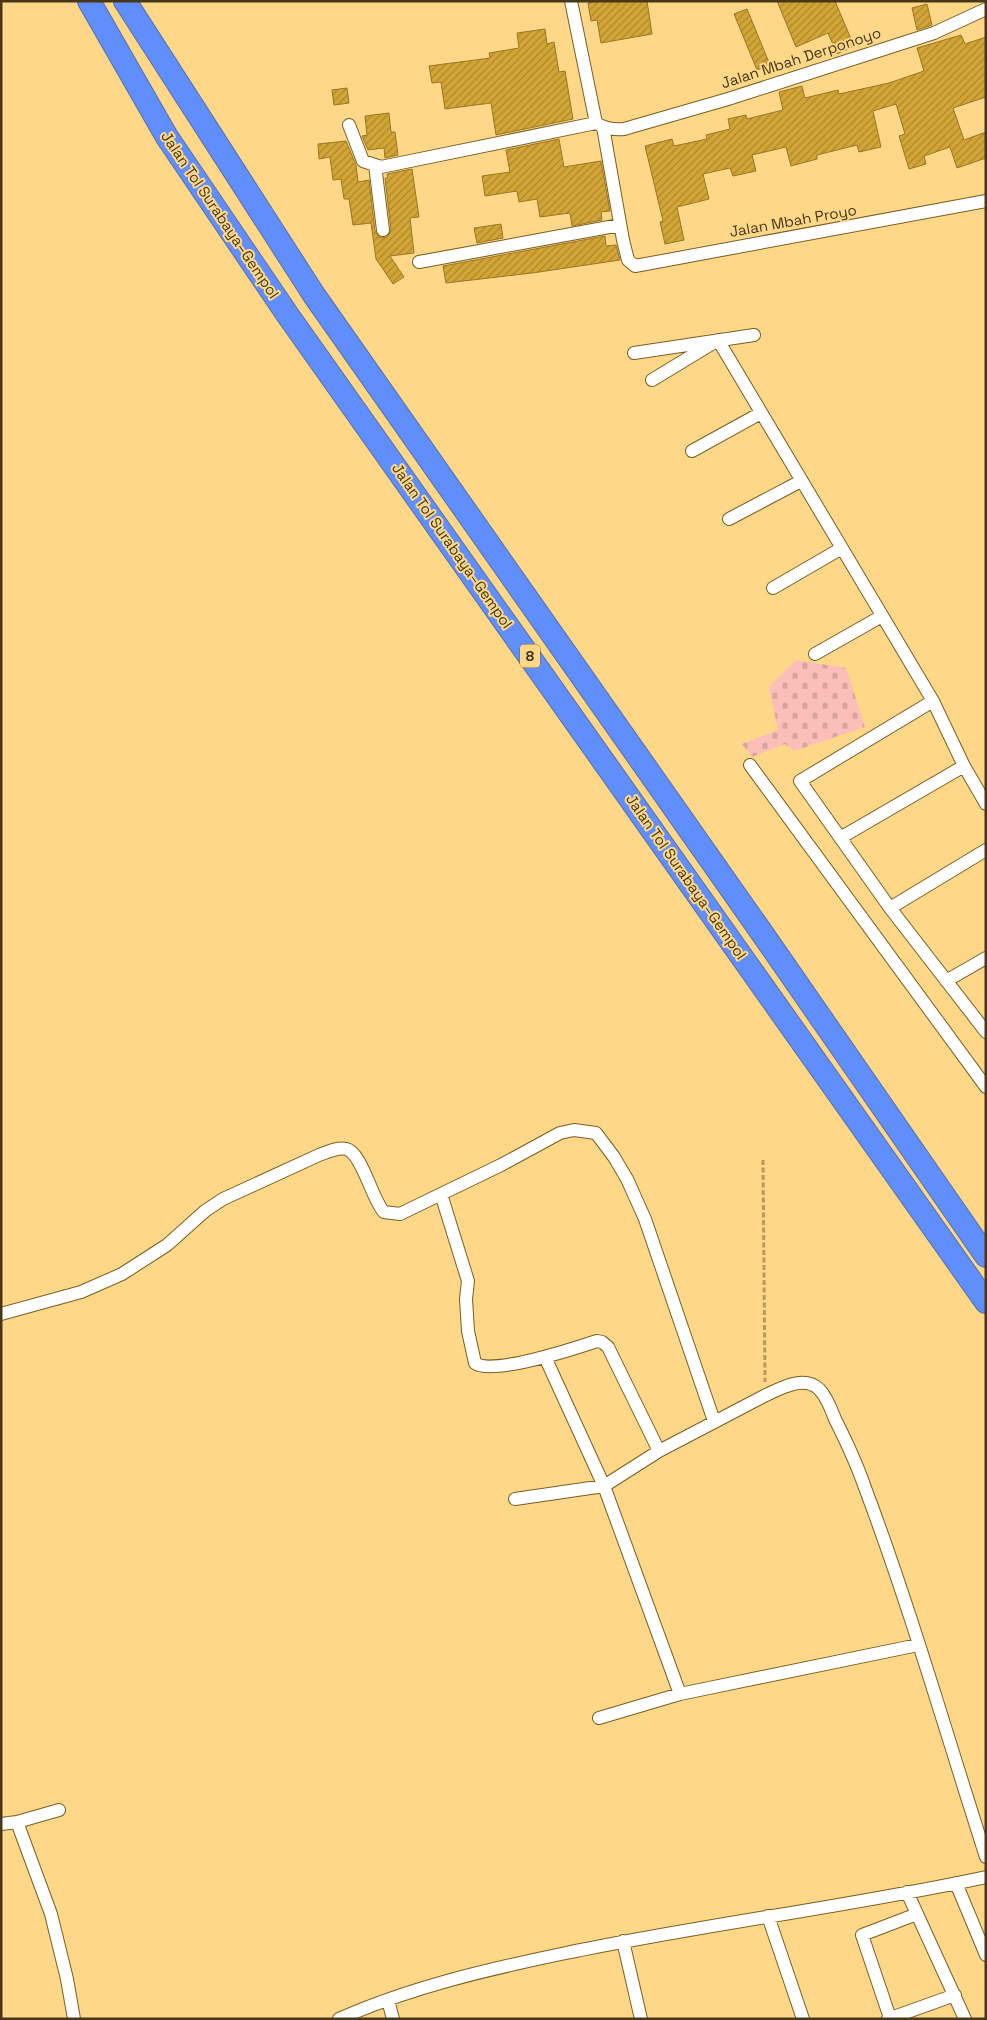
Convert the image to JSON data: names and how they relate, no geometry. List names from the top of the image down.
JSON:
{
  "streets": {
    "highway": ["Jalan Tol Surabaya–Gempol", "8"],
    "street": ["Jalan Mbah Derponoyo", "Jalan Mbah Proyo"]
  }
}
